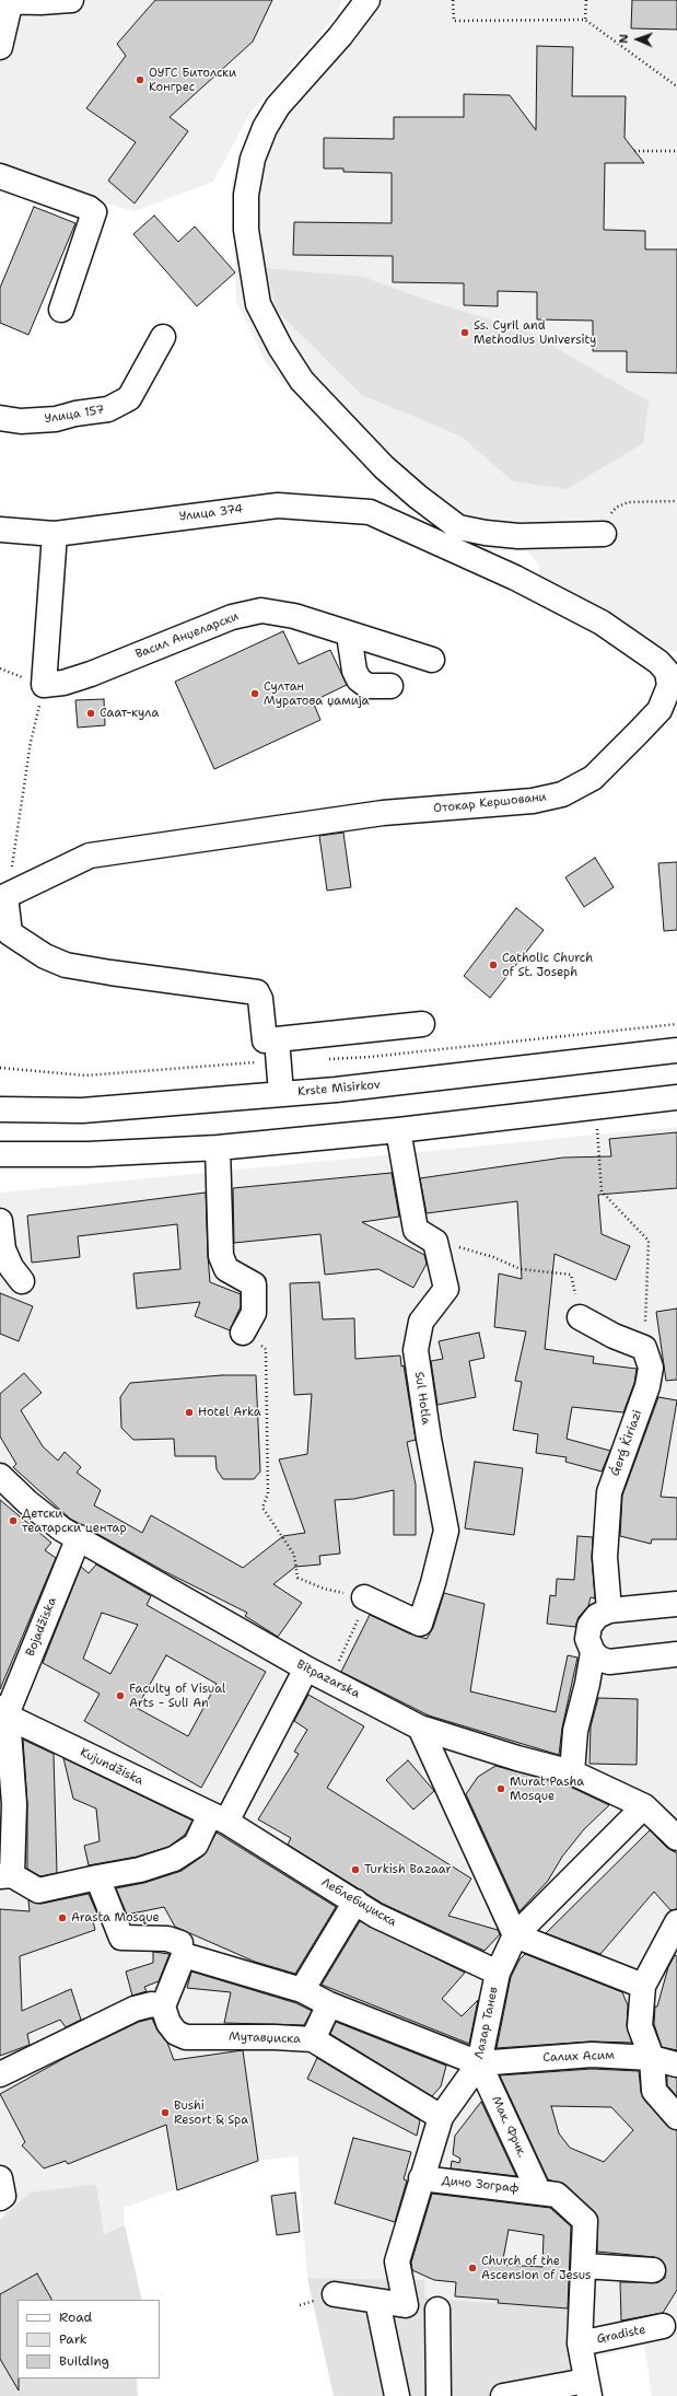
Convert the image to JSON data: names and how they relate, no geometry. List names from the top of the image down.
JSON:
{
  "streets": {
    "street": [
      "Улица 157",
      "Улица 374",
      "Васил Анџеларски",
      "Отокар Кершовани",
      "Krste Misirkov",
      "Sul Hotla",
      "Ǵerǵ Ḱiriazi",
      "Bojadžiska",
      "Bitpazarska",
      "Kujundžiska",
      "Леблебиџиска",
      "Лазар Танев",
      "Мутавџиска",
      "Салих Асим",
      "Мак. Фрчк.",
      "Дичо Зограф",
      "Gradiste"
    ]
  },
  "crossings": [
    ["Улица 374", "Отокар Кершовани"],
    ["Bojadžiska", "Bitpazarska"],
    ["Bojadžiska", "Kujundžiska"],
    ["Bitpazarska", "Лазар Танев"],
    ["Kujundžiska", "Леблебиџиска"],
    ["Леблебиџиска", "Лазар Танев"],
    ["Лазар Танев", "Мутавџиска"],
    ["Лазар Танев", "Салих Асим"],
    ["Лазар Танев", "Мак. Фрчк."],
    ["Лазар Танев", "Дичо Зограф"],
    ["Салих Асим", "Мак. Фрчк."],
    ["Мак. Фрчк.", "Дичо Зограф"],
    ["Дичо Зограф", "Gradiste"]
  ],
  "places": [
    "ОУГС Битолски Конгрес",
    "Ss. Cyril and Methodius University",
    "Султан Муратова џамија",
    "Саат-кула",
    "Catholic Church of St. Joseph",
    "Hotel Arka",
    "Детски театарски центар",
    "Faculty of Visual Arts - Suli An",
    "Murat Pasha Mosque",
    "Turkish Bazaar",
    "Arasta Mosque",
    "Bushi Resort & Spa",
    "Church of the Ascension of Jesus"
  ],
  "legend": ["Road", "Park", "Building"],
  "north": "left"
}
